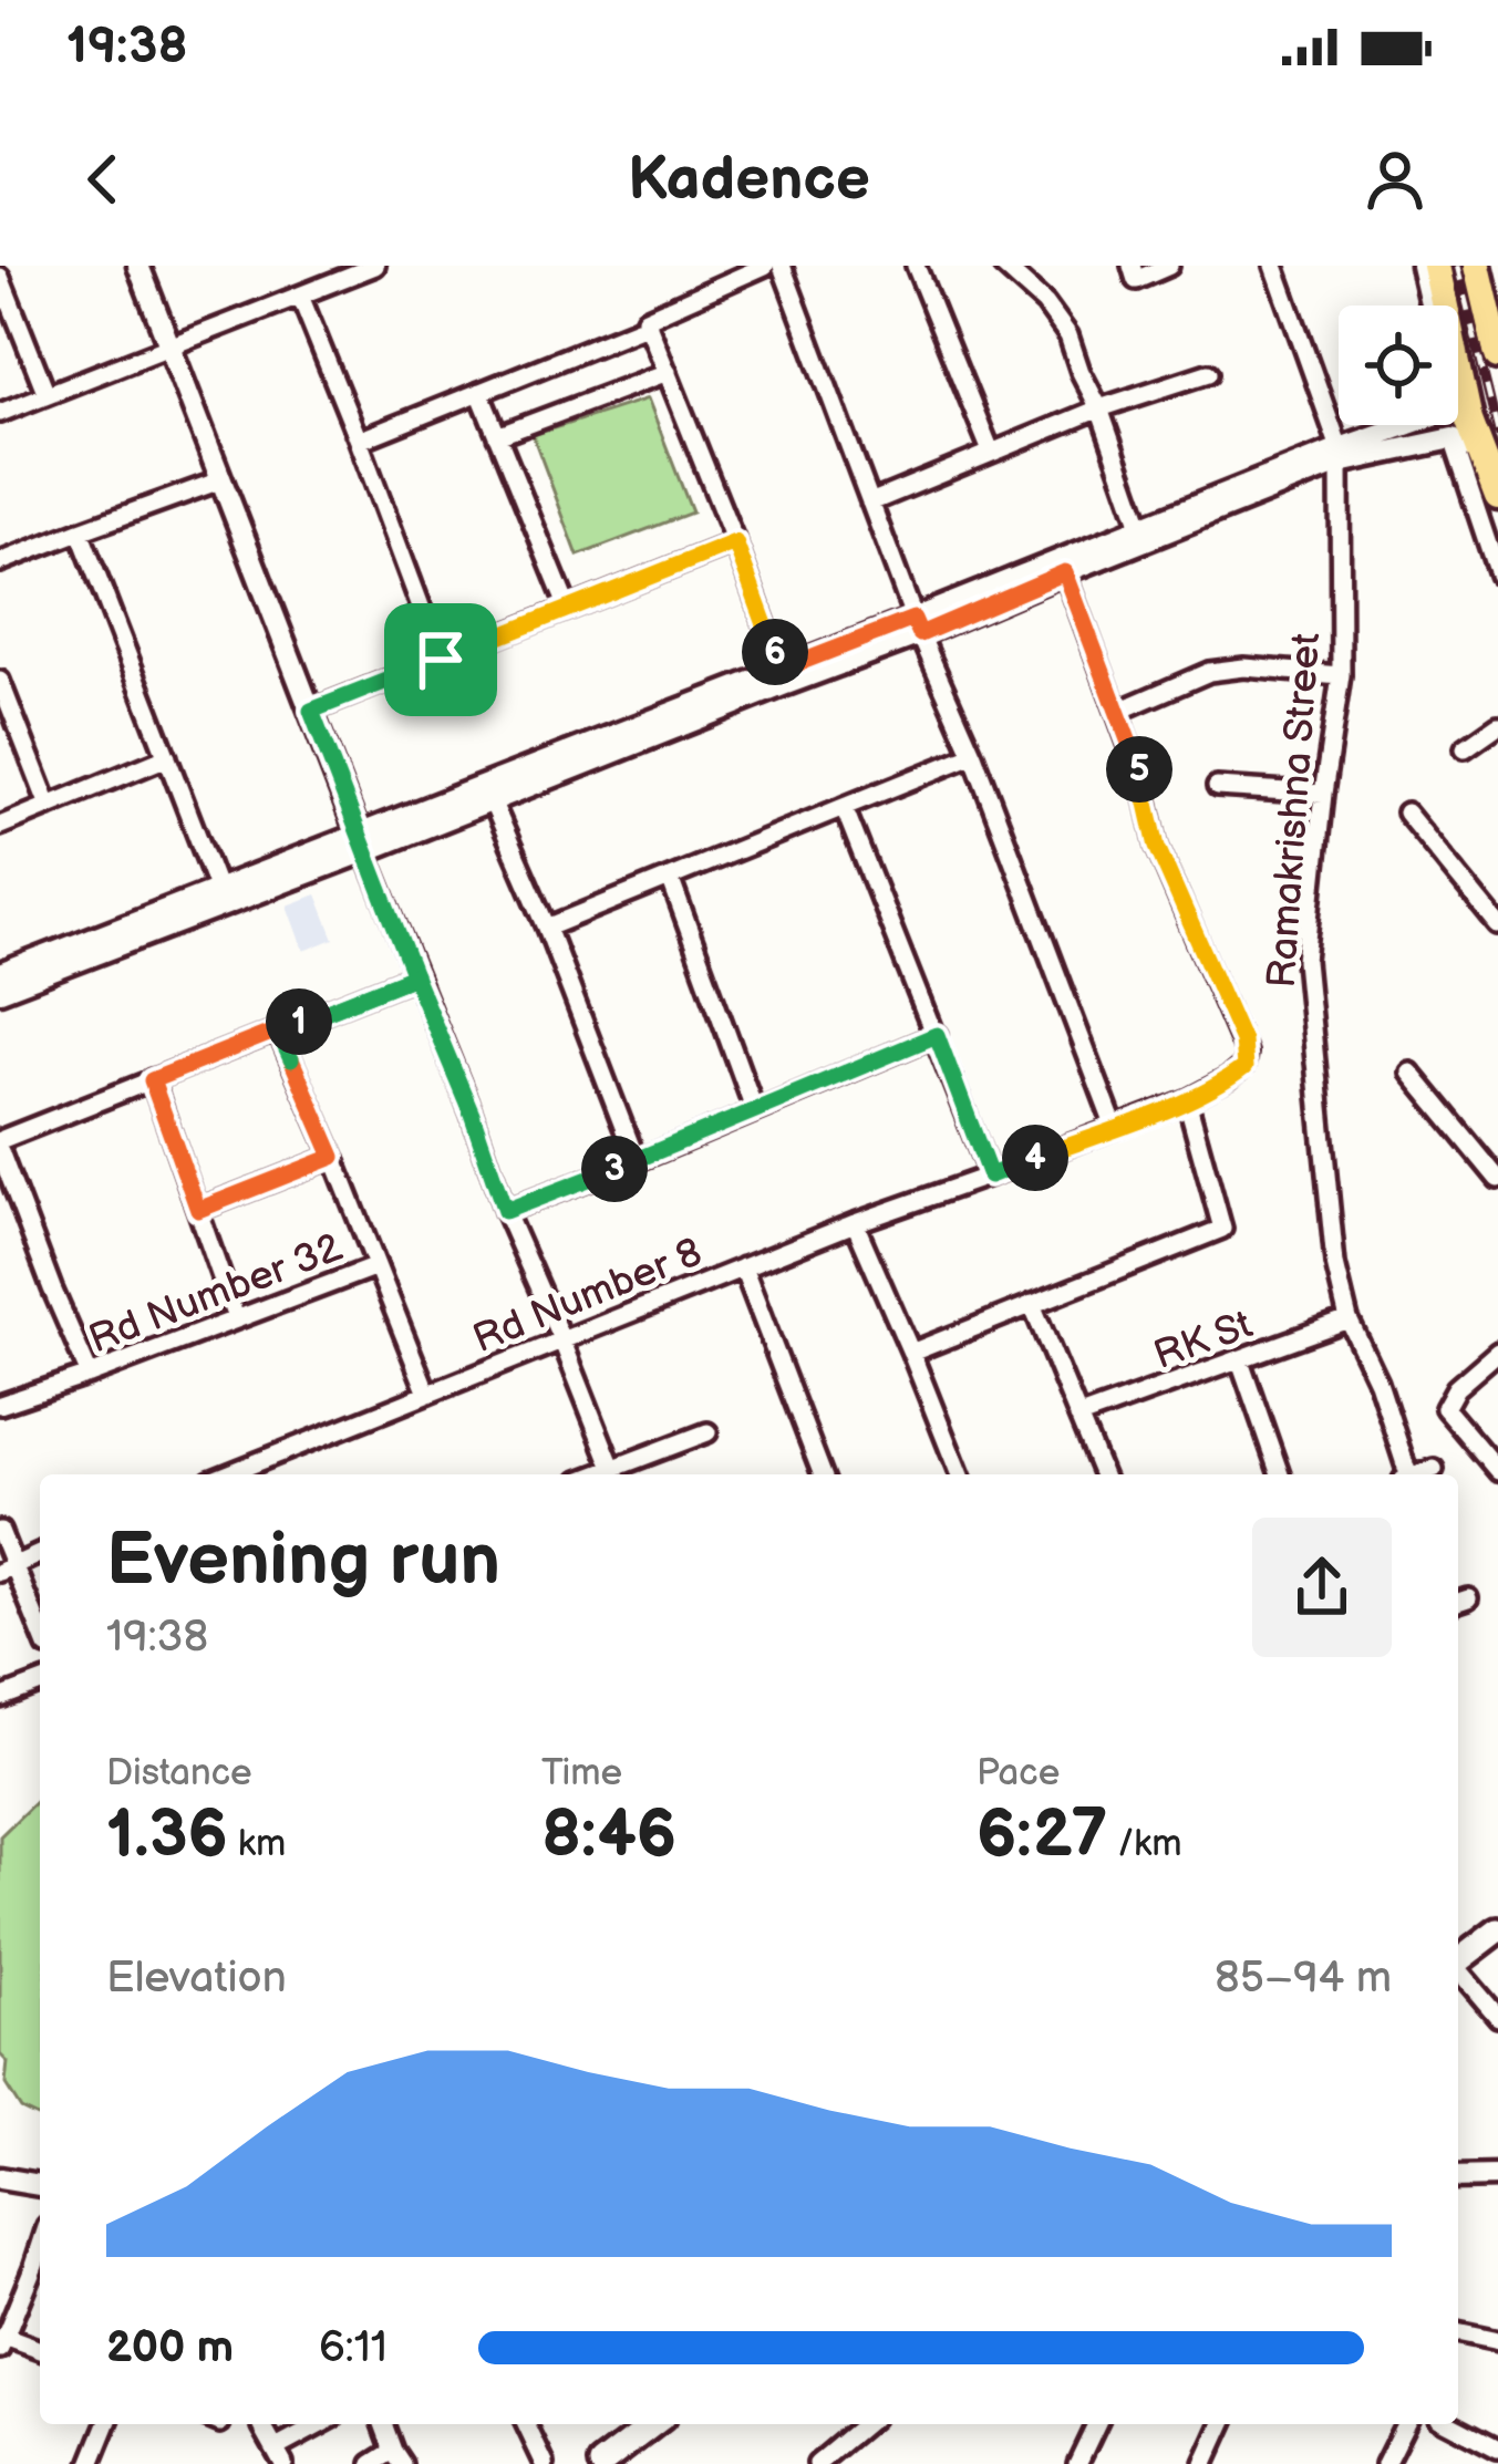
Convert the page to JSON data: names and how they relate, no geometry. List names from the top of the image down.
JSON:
{
  "streets": {
    "street": [
      "Ramakrishna Street",
      "Rd Number 32",
      "Rd Number 8",
      "RK St"
    ]
  },
  "crossings": [
    ["Ramakrishna Street", "RK St"]
  ],
  "page": {
    "status": "19:38",
    "header": "Kadence",
    "pins": [
      "6",
      "5",
      "1",
      "4",
      "3"
    ],
    "heading": ["Evening run", "19:38"],
    "stats": [
      ["Distance", "1.36 km"],
      ["Time", "8:46"],
      ["Pace", "6:27 /km"]
    ],
    "chart": ["Elevation", "85–94 m"],
    "list": [
      {
        "name": "200 m",
        "note": "6:11"
      }
    ]
  }
}
